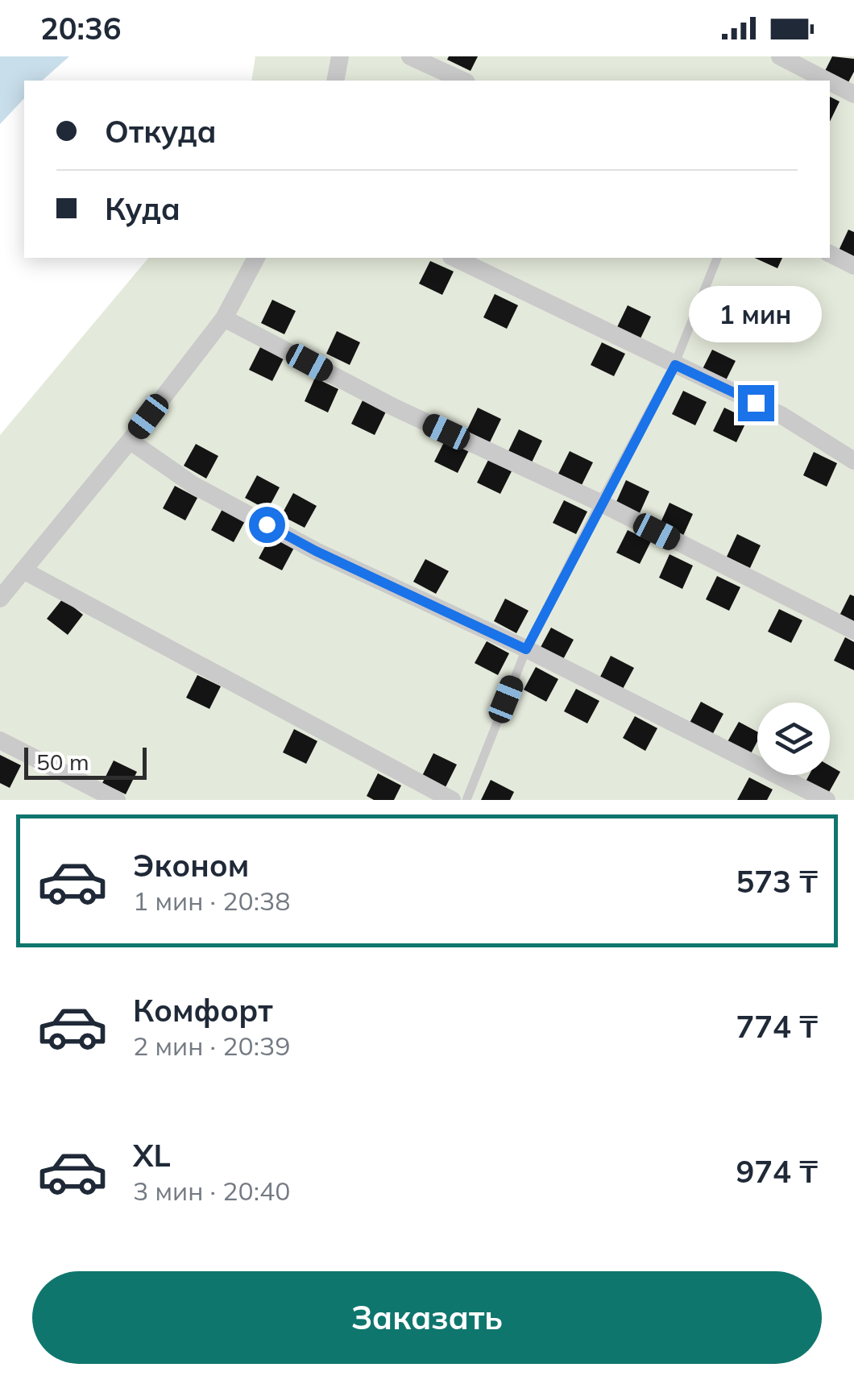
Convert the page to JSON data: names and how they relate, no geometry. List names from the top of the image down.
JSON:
{
  "scale_bar": "50 m",
  "page": {
    "status": "20:36",
    "banner": ["Откуда", "Куда"],
    "bubble": "1 мин",
    "scale": "50 m",
    "list": [
      {
        "name": "Эконом",
        "note": "1 мин · 20:38",
        "value": "573 ₸"
      },
      {
        "name": "Комфорт",
        "note": "2 мин · 20:39",
        "value": "774 ₸"
      },
      {
        "name": "XL",
        "note": "3 мин · 20:40",
        "value": "974 ₸"
      }
    ],
    "buttons": "Заказать"
  }
}
